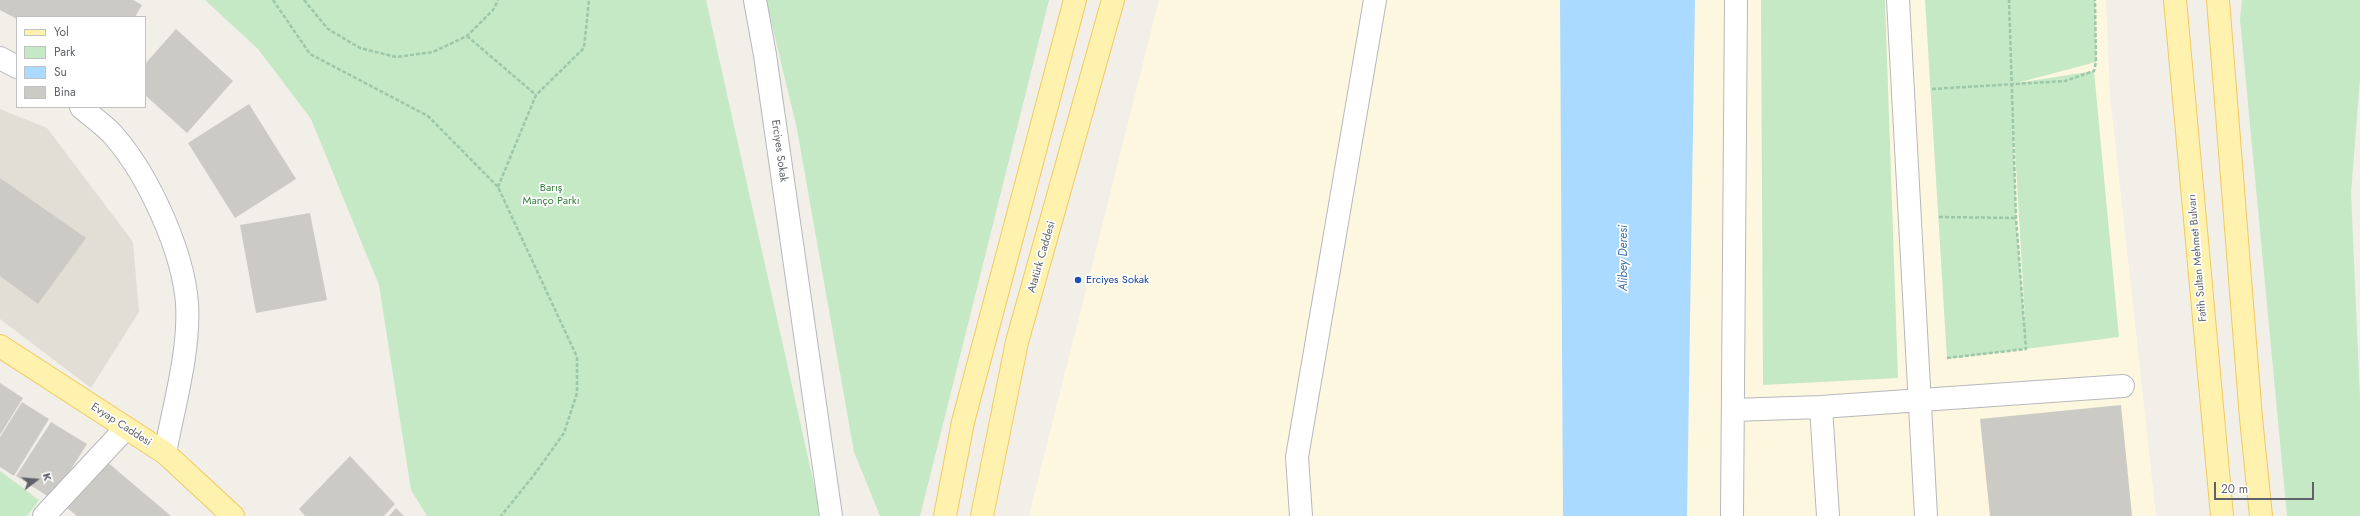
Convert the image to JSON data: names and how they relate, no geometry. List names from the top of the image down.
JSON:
{
  "streets": {
    "main road": ["Atatürk Caddesi", "Fatih Sultan Mehmet Bulvarı", "Evyap Caddesi"],
    "street": ["Erciyes Sokak"]
  },
  "water": ["Alibey Deresi"],
  "parks": ["Barış Manço Parkı"],
  "places": ["Erciyes Sokak"],
  "legend": [
    "Yol",
    "Park",
    "Su",
    "Bina"
  ],
  "scale_bar": "20 m",
  "north": "right"
}
